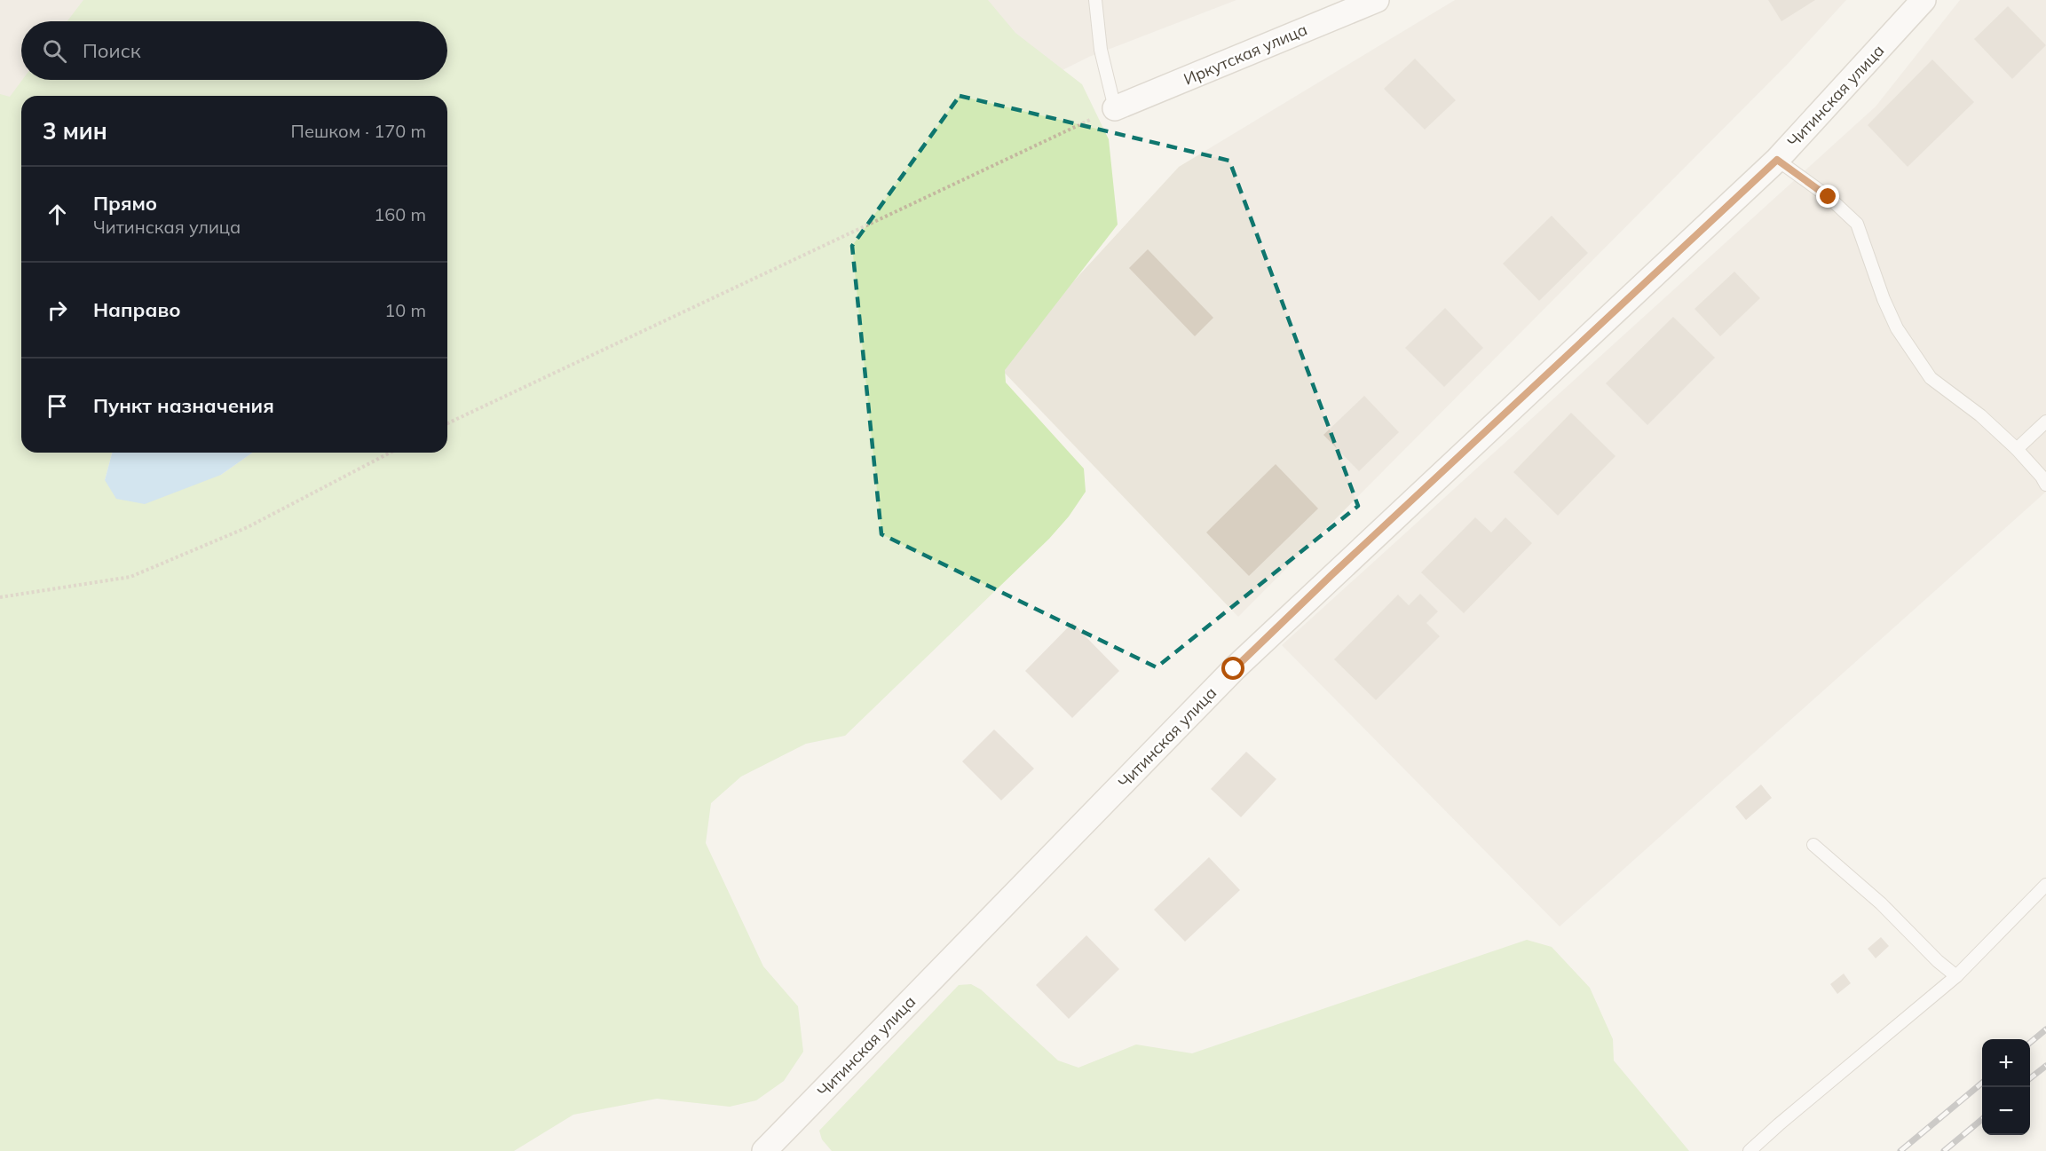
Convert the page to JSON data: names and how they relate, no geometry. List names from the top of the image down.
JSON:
{
  "streets": {
    "street": ["Иркутская улица", "Читинская улица"]
  },
  "page": {
    "search": "Поиск",
    "heading": ["3 мин", "Пешком · 170 m"],
    "list": [
      ["Прямо", "Читинская улица", "160 m"],
      ["Направо", "10 m"],
      "Пункт назначения"
    ],
    "map_buttons": ["+", "−"]
  }
}
